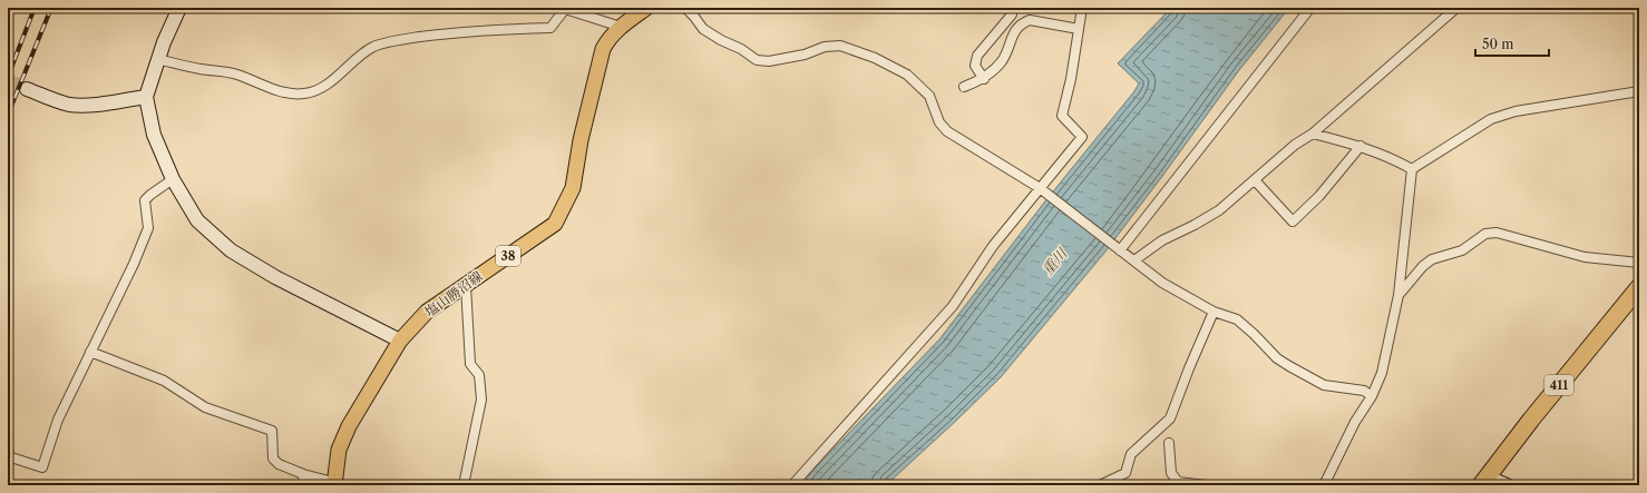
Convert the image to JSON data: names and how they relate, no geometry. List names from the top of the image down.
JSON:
{
  "streets": {
    "highway": ["411"],
    "main road": ["38", "塩山勝沼線"]
  },
  "water": ["重川"],
  "scale_bar": "50 m"
}
